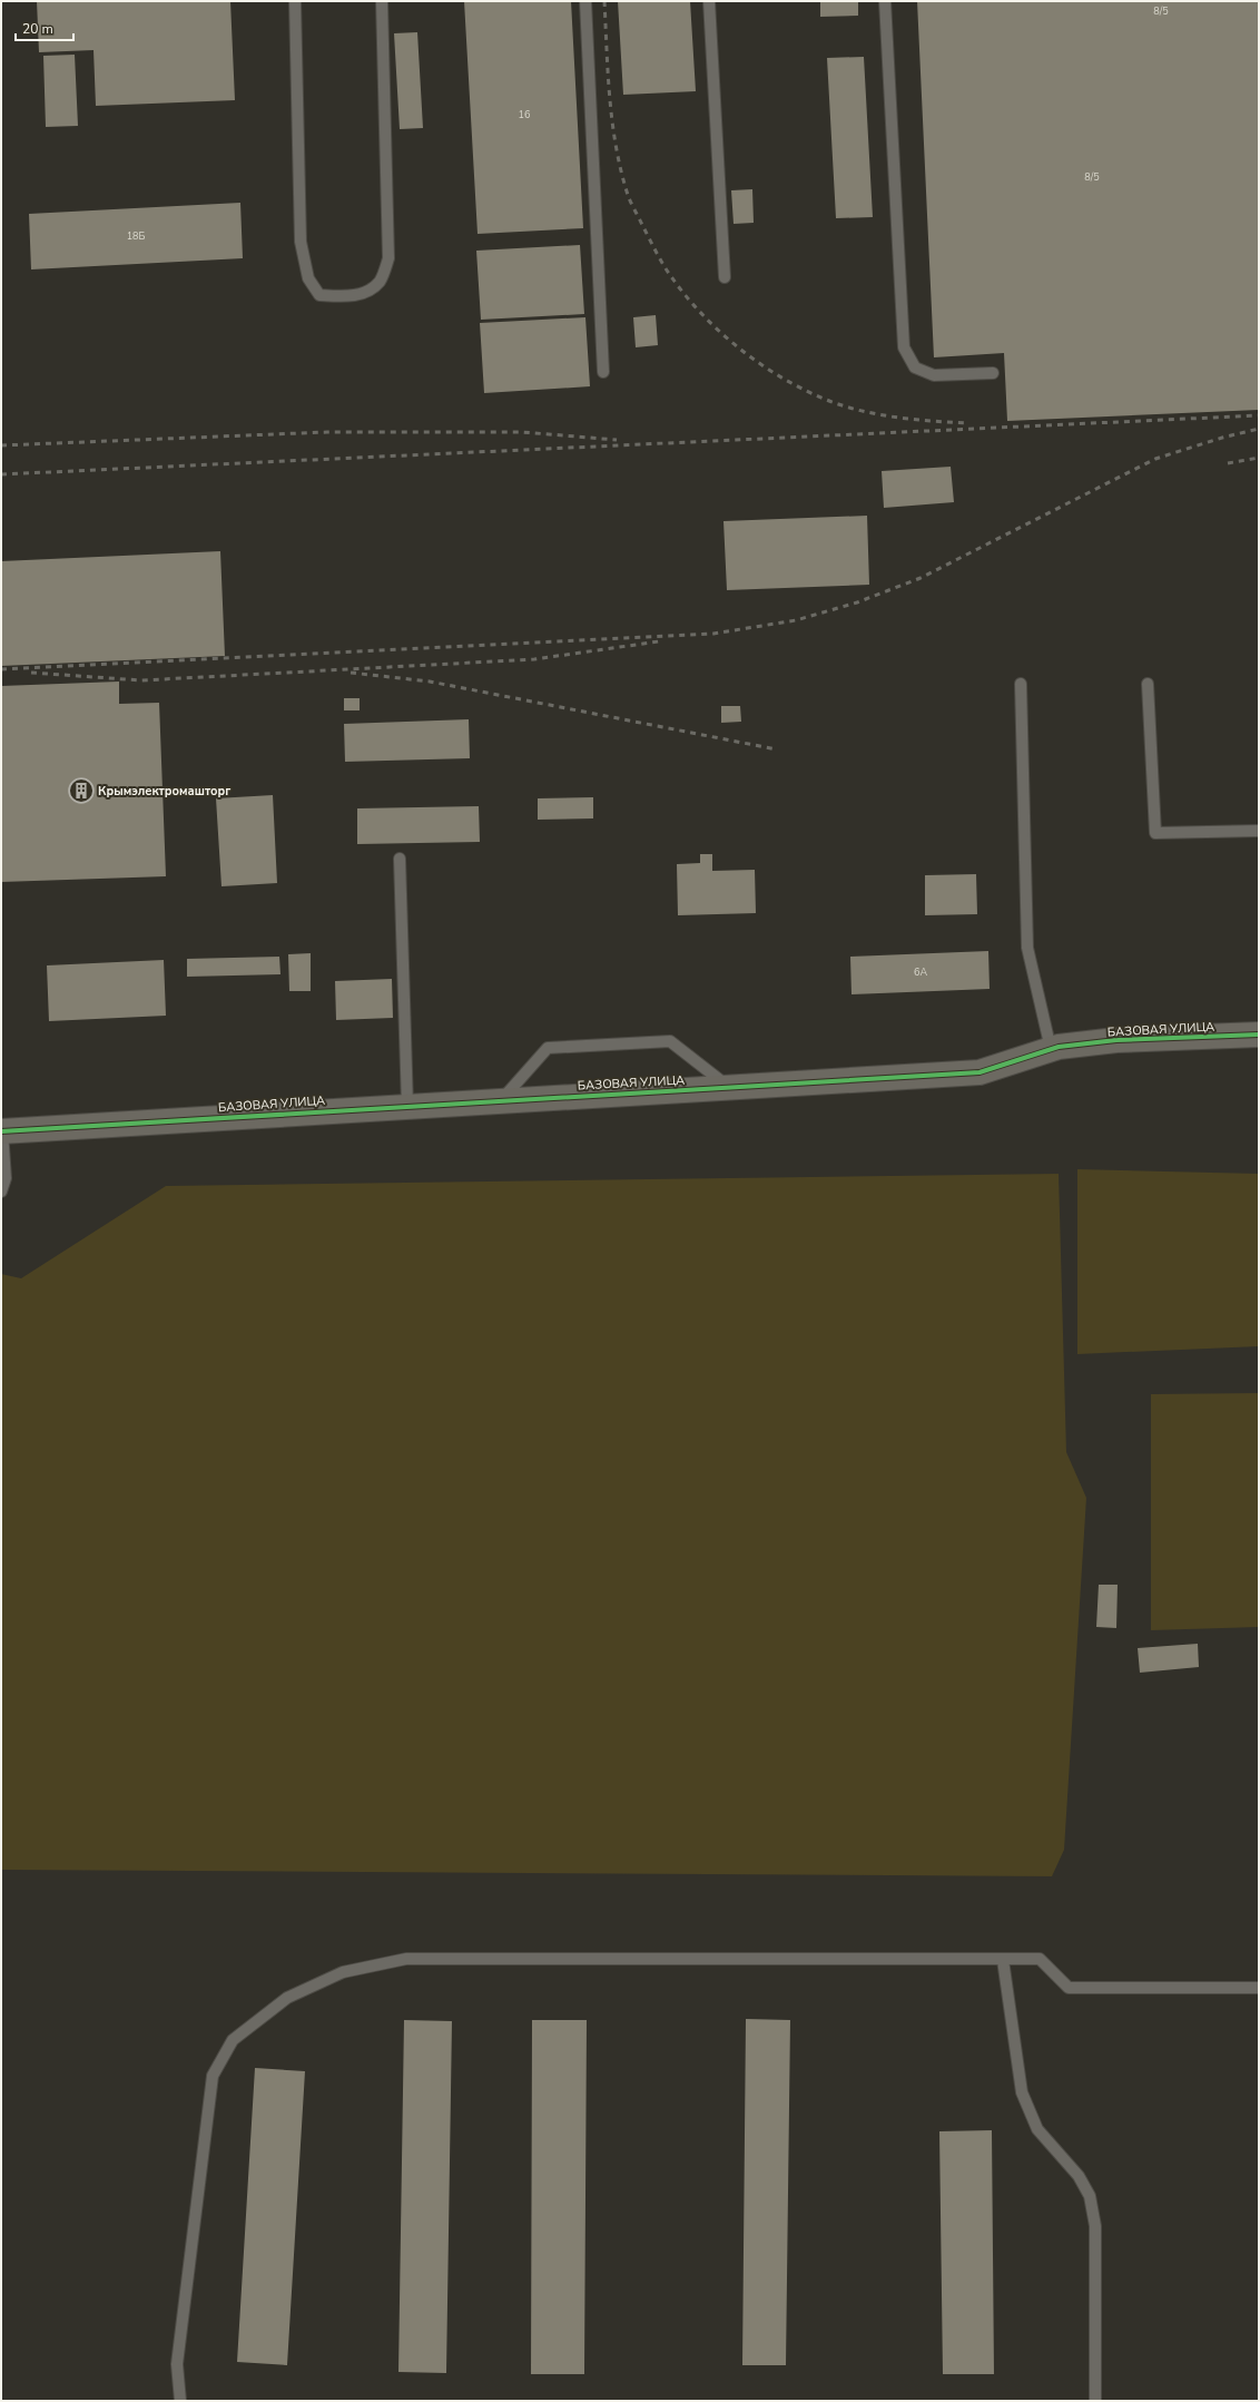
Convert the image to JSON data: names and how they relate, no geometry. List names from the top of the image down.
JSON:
{
  "streets": {
    "street": ["БАЗОВАЯ УЛИЦА"]
  },
  "places": {
    "building": ["Крымэлектромашторг"]
  },
  "house_numbers": [
    "8/5",
    "16",
    "8/5",
    "18Б",
    "6А"
  ],
  "scale_bar": "20 m"
}
